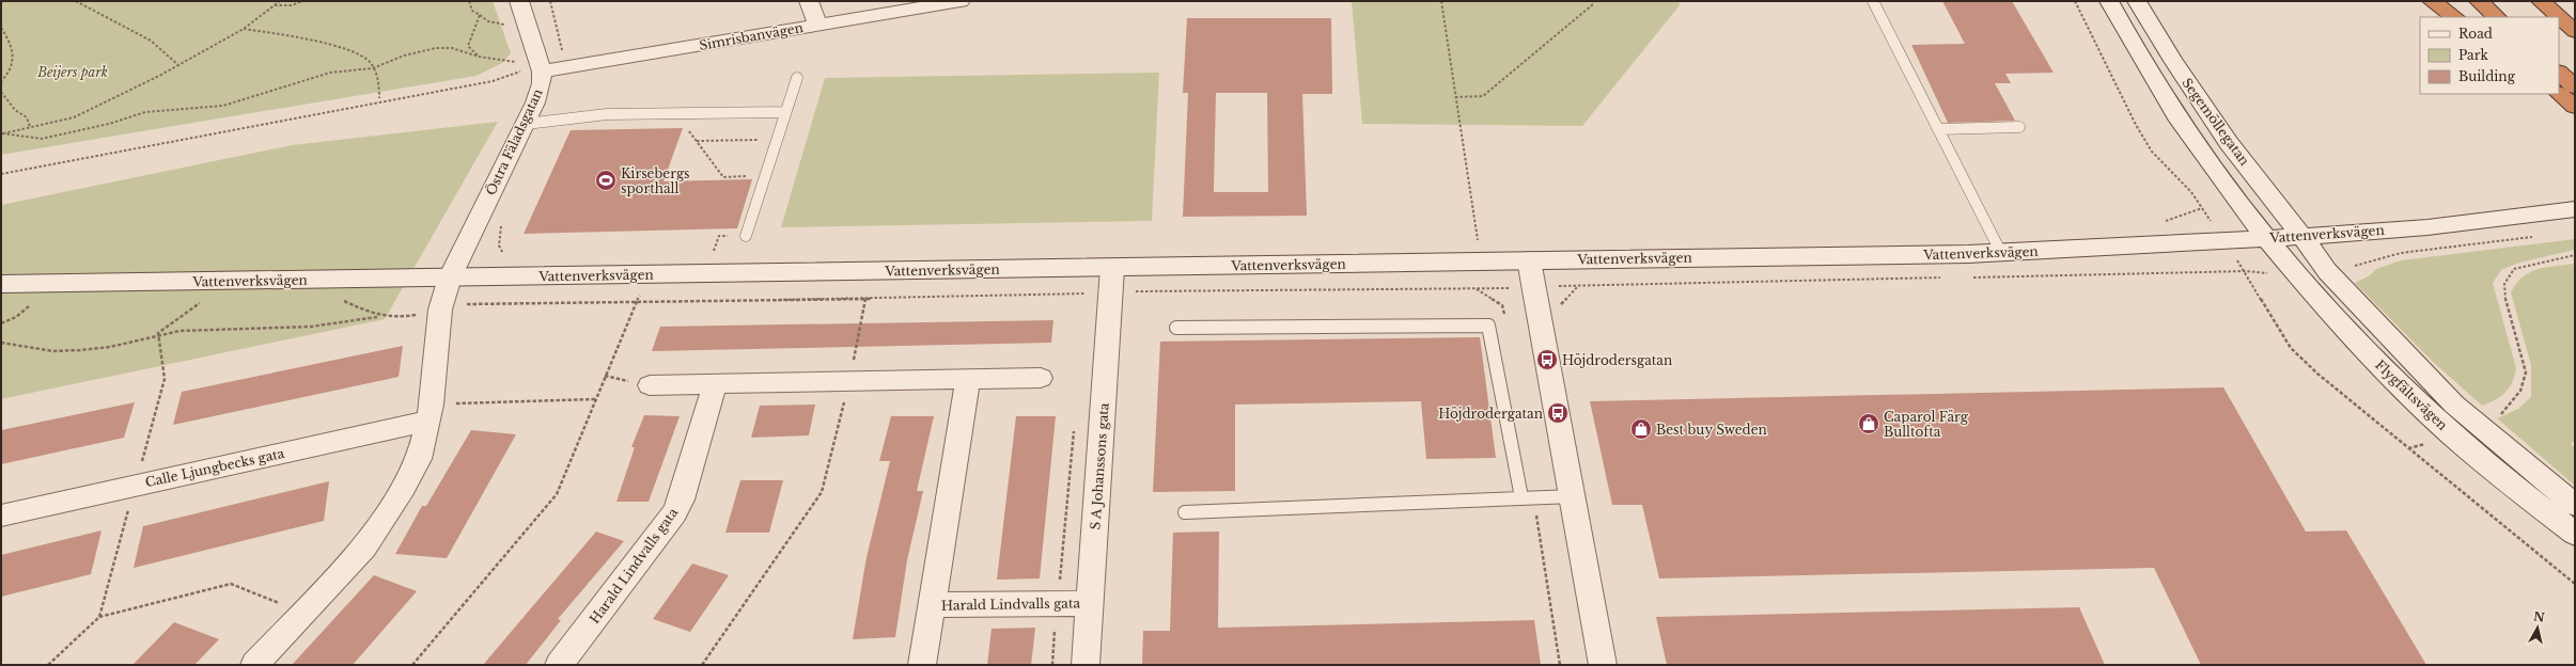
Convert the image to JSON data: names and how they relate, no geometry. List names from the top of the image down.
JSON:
{
  "streets": {
    "street": [
      "Simrisbanvägen",
      "Segemöllegatan",
      "Östra Fäladsgatan",
      "Vattenverksvägen",
      "Flygfältsvägen",
      "S A Johanssons gata",
      "Calle Ljungbecks gata",
      "Harald Lindvalls gata"
    ]
  },
  "crossings": [
    ["Simrisbanvägen", "Östra Fäladsgatan"],
    ["Segemöllegatan", "Vattenverksvägen"],
    ["Segemöllegatan", "Flygfältsvägen"],
    ["Östra Fäladsgatan", "Vattenverksvägen"],
    ["Vattenverksvägen", "Flygfältsvägen"],
    ["Vattenverksvägen", "S A Johanssons gata"],
    ["S A Johanssons gata", "Harald Lindvalls gata"]
  ],
  "parks": ["Beijers park"],
  "places": {
    "sports": ["Kirsebergs sporthall"],
    "bus stop": ["Höjdrodersgatan", "Höjdrodergatan"],
    "shop": ["Caparol Färg Bulltofta", "Best buy Sweden"]
  },
  "legend": ["Road", "Park", "Building"],
  "north": "top"
}
